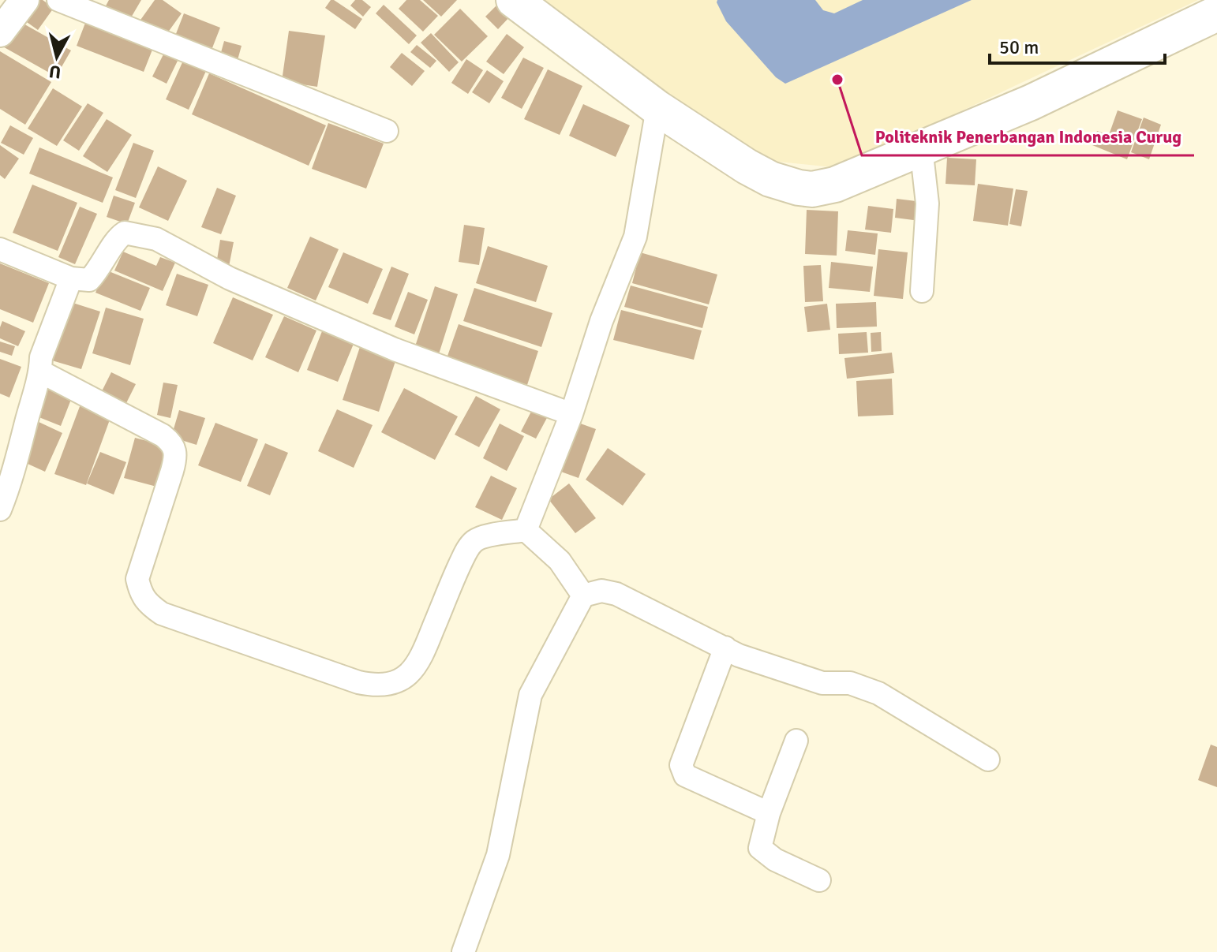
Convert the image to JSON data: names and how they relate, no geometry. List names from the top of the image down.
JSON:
{
  "places": ["Politeknik Penerbangan Indonesia Curug"],
  "scale_bar": "50 m",
  "north": "bottom"
}
